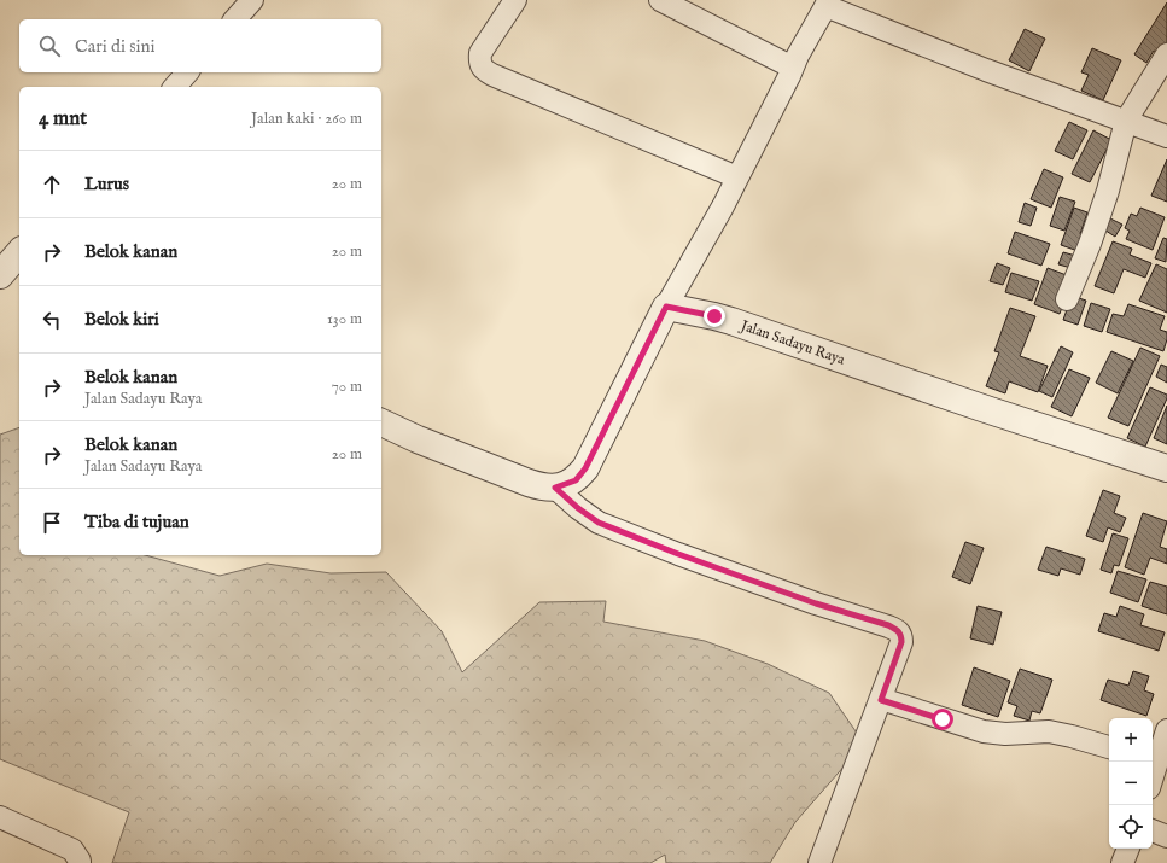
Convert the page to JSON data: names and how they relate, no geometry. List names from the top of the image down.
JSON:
{
  "streets": {
    "street": ["Jalan Sadayu Raya"]
  },
  "page": {
    "search": "Cari di sini",
    "heading": ["4 mnt", "Jalan kaki · 260 m"],
    "list": [
      ["Lurus", "20 m"],
      ["Belok kanan", "20 m"],
      ["Belok kiri", "130 m"],
      ["Belok kanan", "Jalan Sadayu Raya", "70 m"],
      ["Belok kanan", "Jalan Sadayu Raya", "20 m"],
      "Tiba di tujuan"
    ],
    "map_buttons": ["+", "−"]
  }
}
